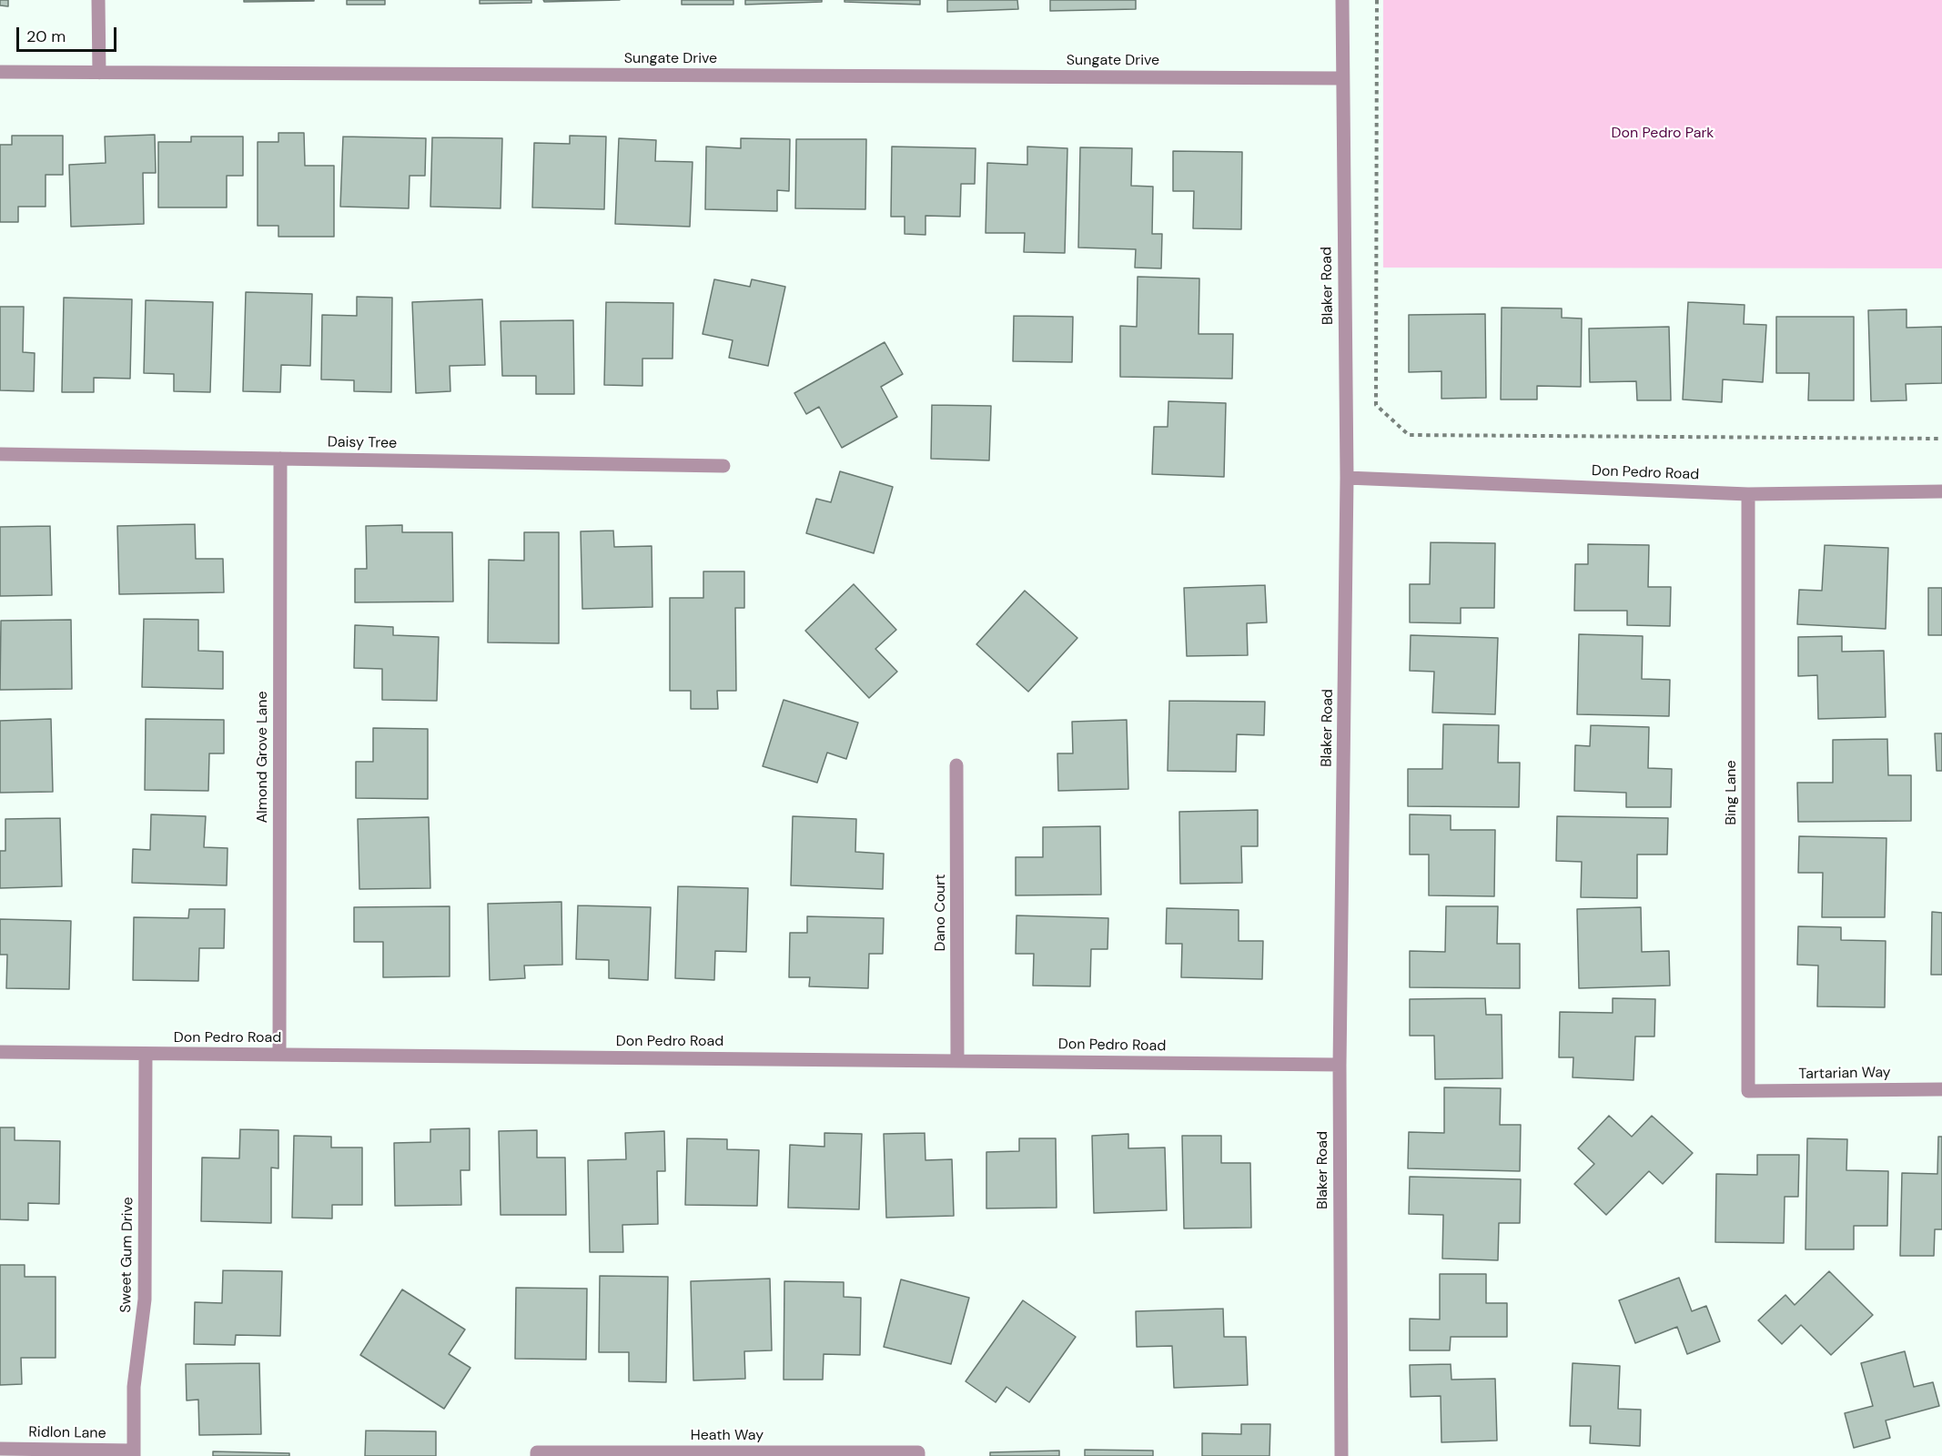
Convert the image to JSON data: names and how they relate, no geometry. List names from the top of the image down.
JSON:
{
  "streets": {
    "street": [
      "Sungate Drive",
      "Blaker Road",
      "Daisy Tree",
      "Don Pedro Road",
      "Almond Grove Lane",
      "Bing Lane",
      "Dano Court",
      "Tartarian Way",
      "Sweet Gum Drive",
      "Ridlon Lane",
      "Heath Way"
    ]
  },
  "crossings": [
    ["Sungate Drive", "Blaker Road"],
    ["Blaker Road", "Don Pedro Road"],
    ["Daisy Tree", "Almond Grove Lane"],
    ["Don Pedro Road", "Almond Grove Lane"],
    ["Don Pedro Road", "Bing Lane"],
    ["Don Pedro Road", "Dano Court"],
    ["Don Pedro Road", "Sweet Gum Drive"],
    ["Bing Lane", "Tartarian Way"],
    ["Sweet Gum Drive", "Ridlon Lane"]
  ],
  "parks": ["Don Pedro Park"],
  "scale_bar": "20 m"
}
